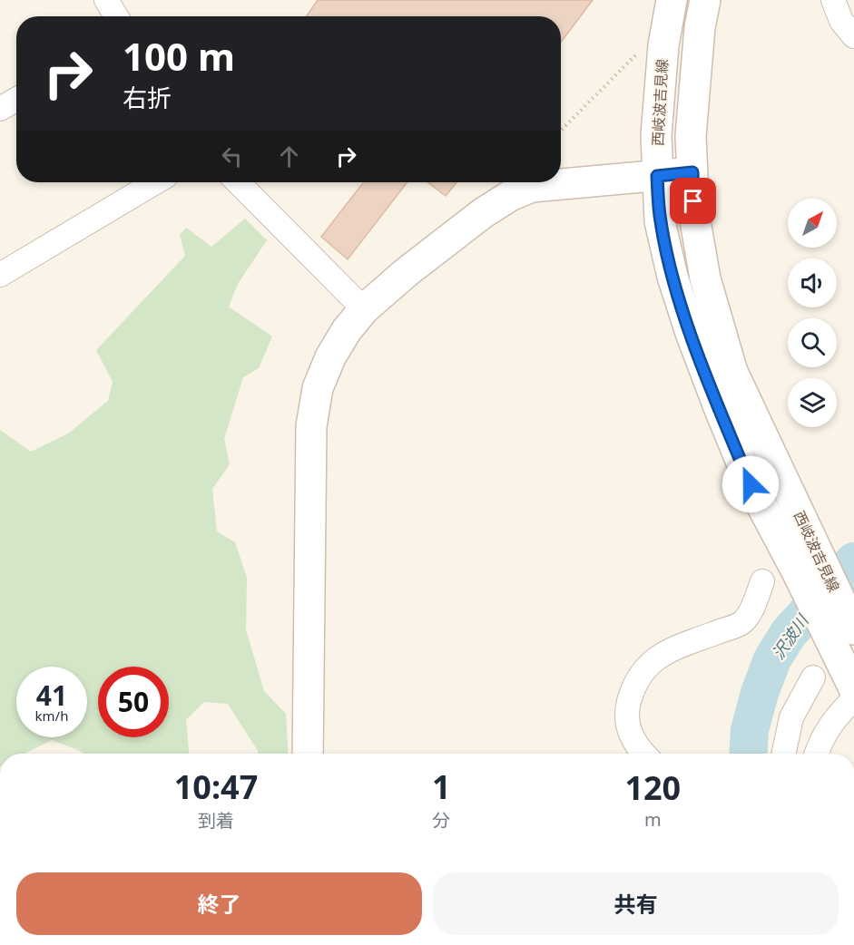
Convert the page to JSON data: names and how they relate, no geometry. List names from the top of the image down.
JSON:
{
  "streets": {
    "main road": ["西岐波吉見線"]
  },
  "water": ["沢波川"],
  "north": "top right",
  "page": {
    "turn": ["100 m", "右折"],
    "speed": "41 km/h",
    "limit": "50",
    "eta": [
      "10:47",
      "到着",
      "1",
      "分",
      "120",
      "m"
    ],
    "buttons": ["終了", "共有"]
  }
}
